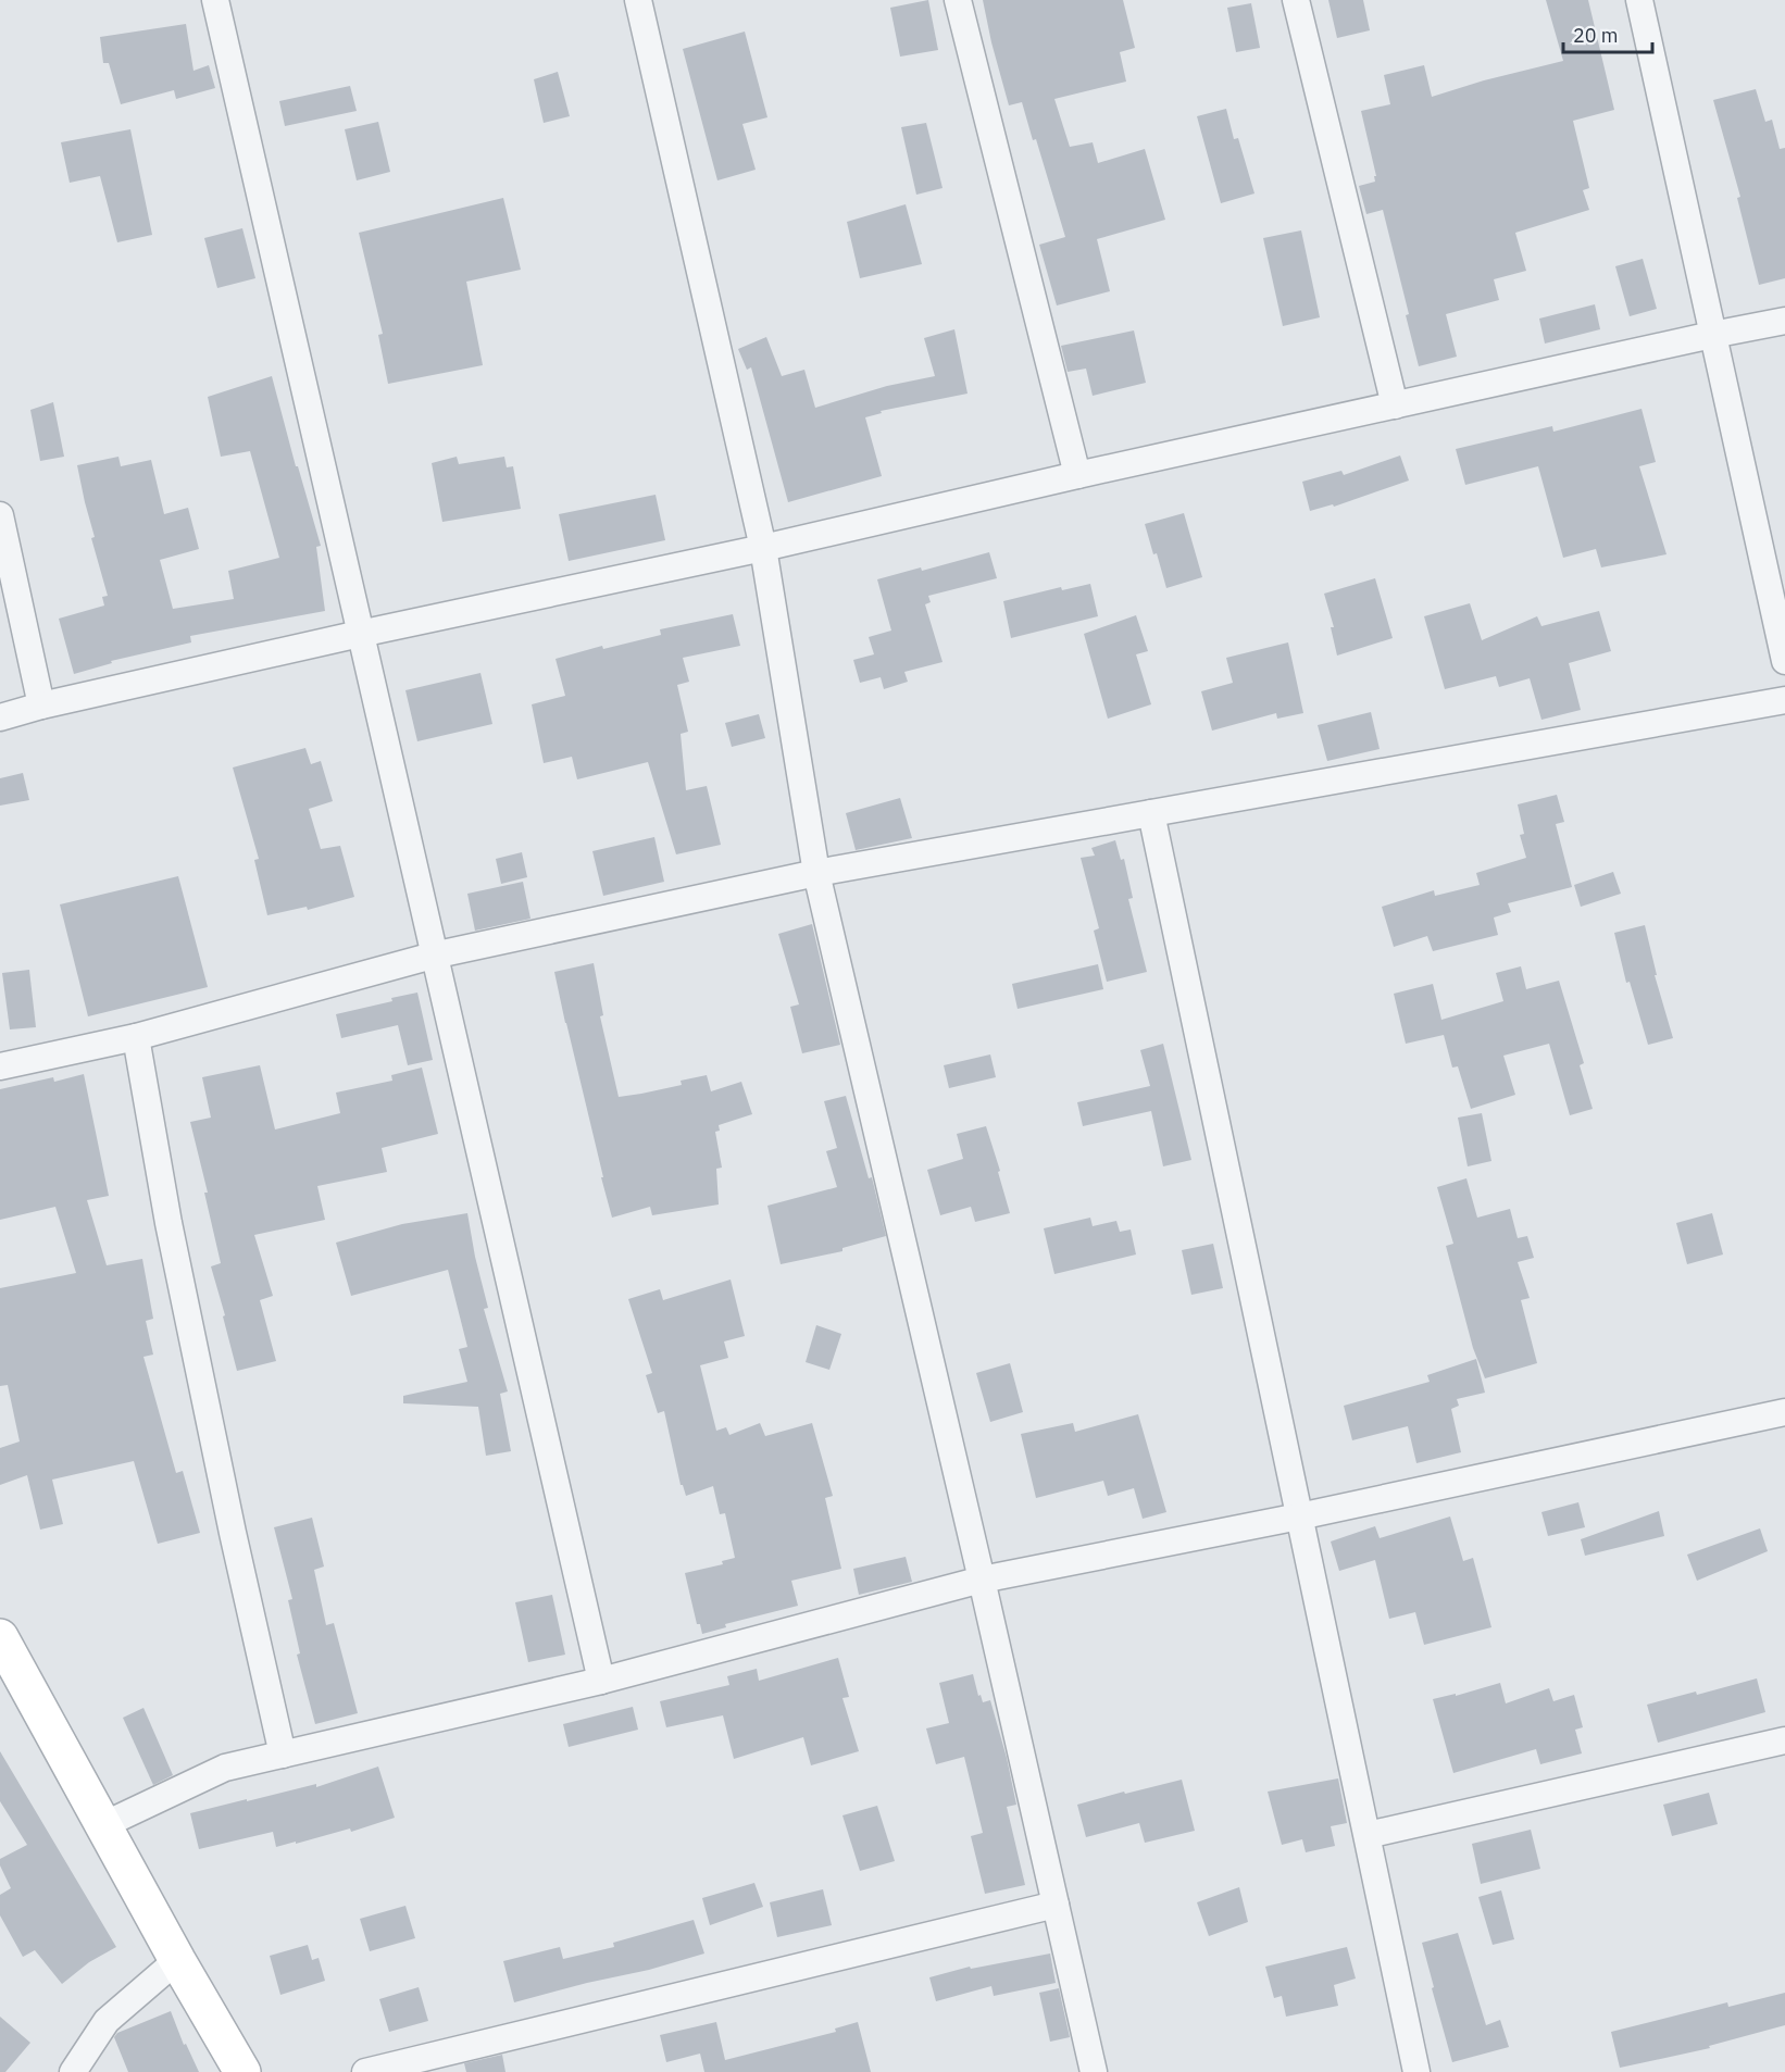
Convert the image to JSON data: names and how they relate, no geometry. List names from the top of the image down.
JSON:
{
  "scale_bar": "20 m"
}
